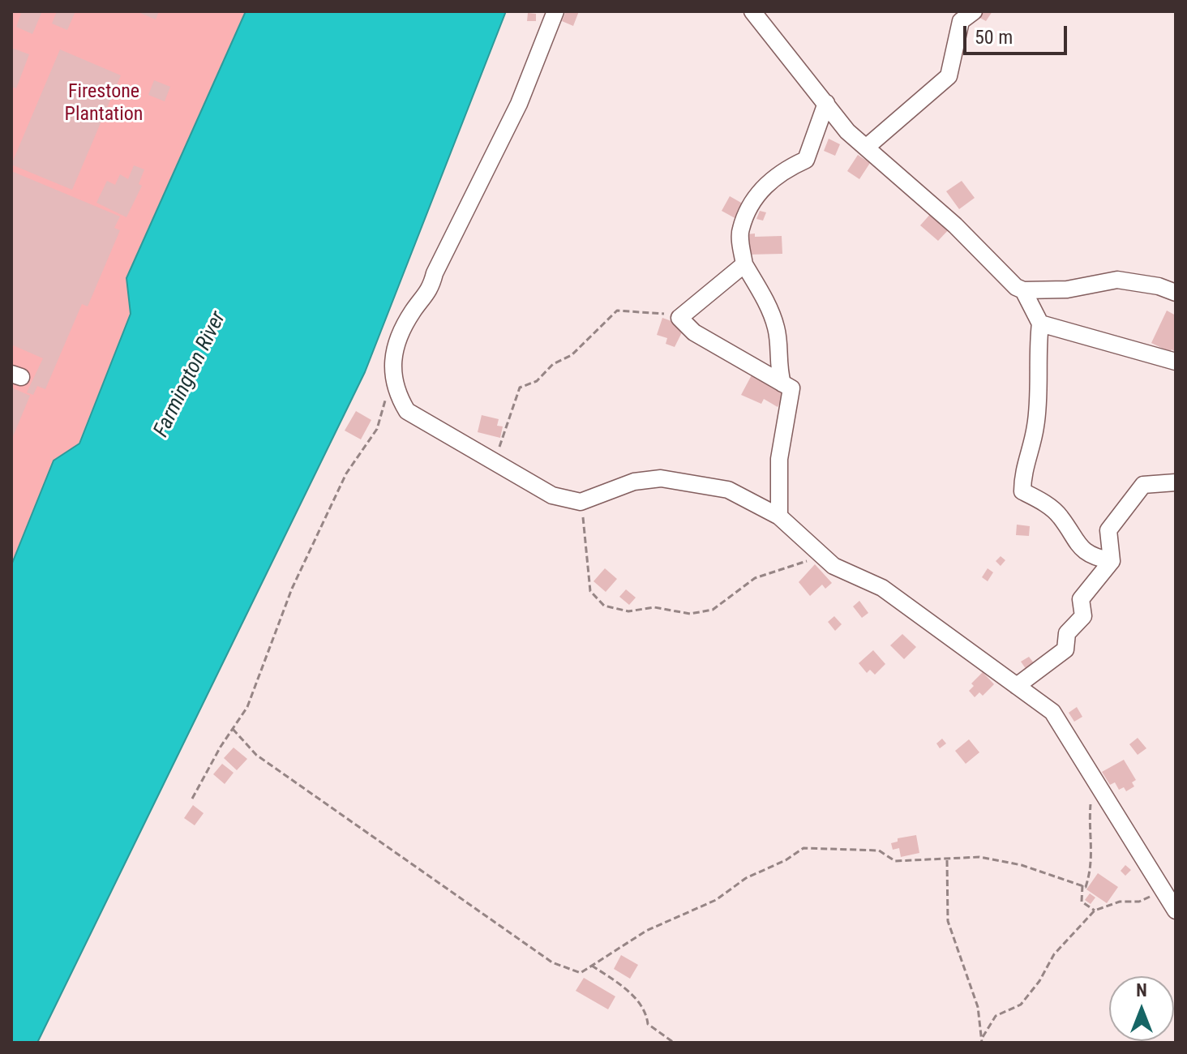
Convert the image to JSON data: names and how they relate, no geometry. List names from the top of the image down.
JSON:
{
  "water": ["Farmington River"],
  "parks": ["Firestone Plantation"],
  "scale_bar": "50 m",
  "north": "top"
}
